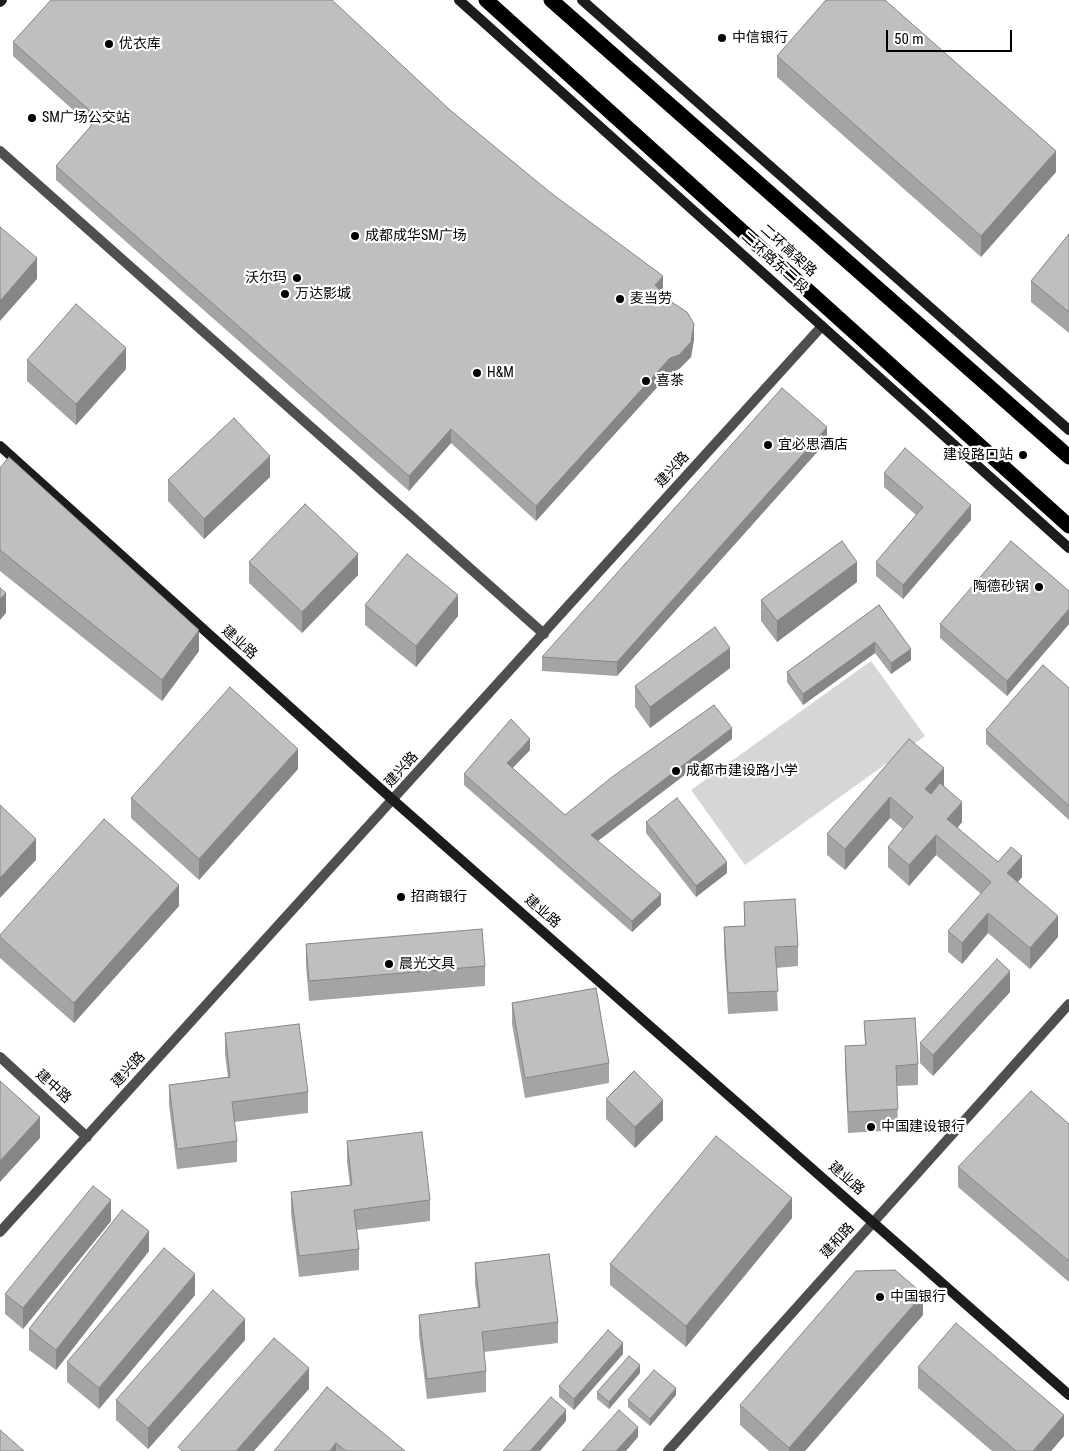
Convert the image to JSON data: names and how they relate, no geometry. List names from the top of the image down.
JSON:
{
  "streets": {
    "highway": ["二环高架路"],
    "main road": ["二环路东二段", "建业路"],
    "street": ["建兴路", "建中路", "建和路"]
  },
  "crossings": [
    ["二环路东二段", "建兴路"],
    ["建兴路", "建业路"],
    ["建兴路", "建中路"],
    ["建业路", "建和路"]
  ],
  "places": [
    "中信银行",
    "优衣库",
    "SM广场公交站",
    "成都成华SM广场",
    "沃尔玛",
    "万达影城",
    "麦当劳",
    "H&M",
    "喜茶",
    "宜必思酒店",
    "建设路口站",
    "陶德砂锅",
    "成都市建设路小学",
    "招商银行",
    "晨光文具",
    "中国建设银行",
    "中国银行"
  ],
  "scale_bar": "50 m"
}
